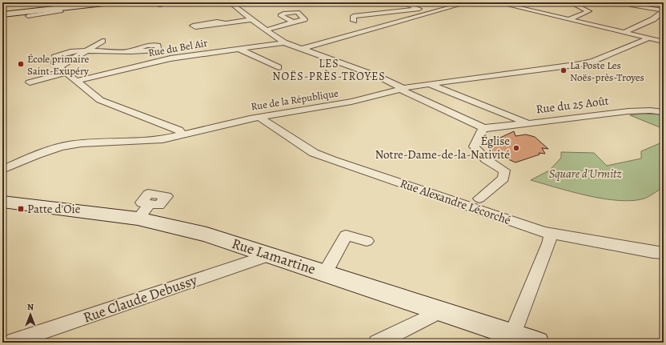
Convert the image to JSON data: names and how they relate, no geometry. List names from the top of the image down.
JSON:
{
  "streets": {
    "street": [
      "Rue du Bel Air",
      "Rue de la République",
      "Rue du 25 Août",
      "Rue Alexandre Lécorché",
      "Rue Lamartine",
      "Rue Claude Debussy"
    ]
  },
  "crossings": [
    ["Rue de la République", "Rue Alexandre Lécorché"],
    ["Rue Lamartine", "Rue Claude Debussy"]
  ],
  "districts": ["LES NOËS-PRÈS-TROYES"],
  "parks": ["Square d'Urmitz"],
  "places": {
    "other": ["École primaire Saint-Exupéry", "La Poste Les Noës-près-Troyes", "Église Notre-Dame-de-la-Nativité"],
    "transit": ["Patte d'Oie"]
  },
  "north": "top"
}
